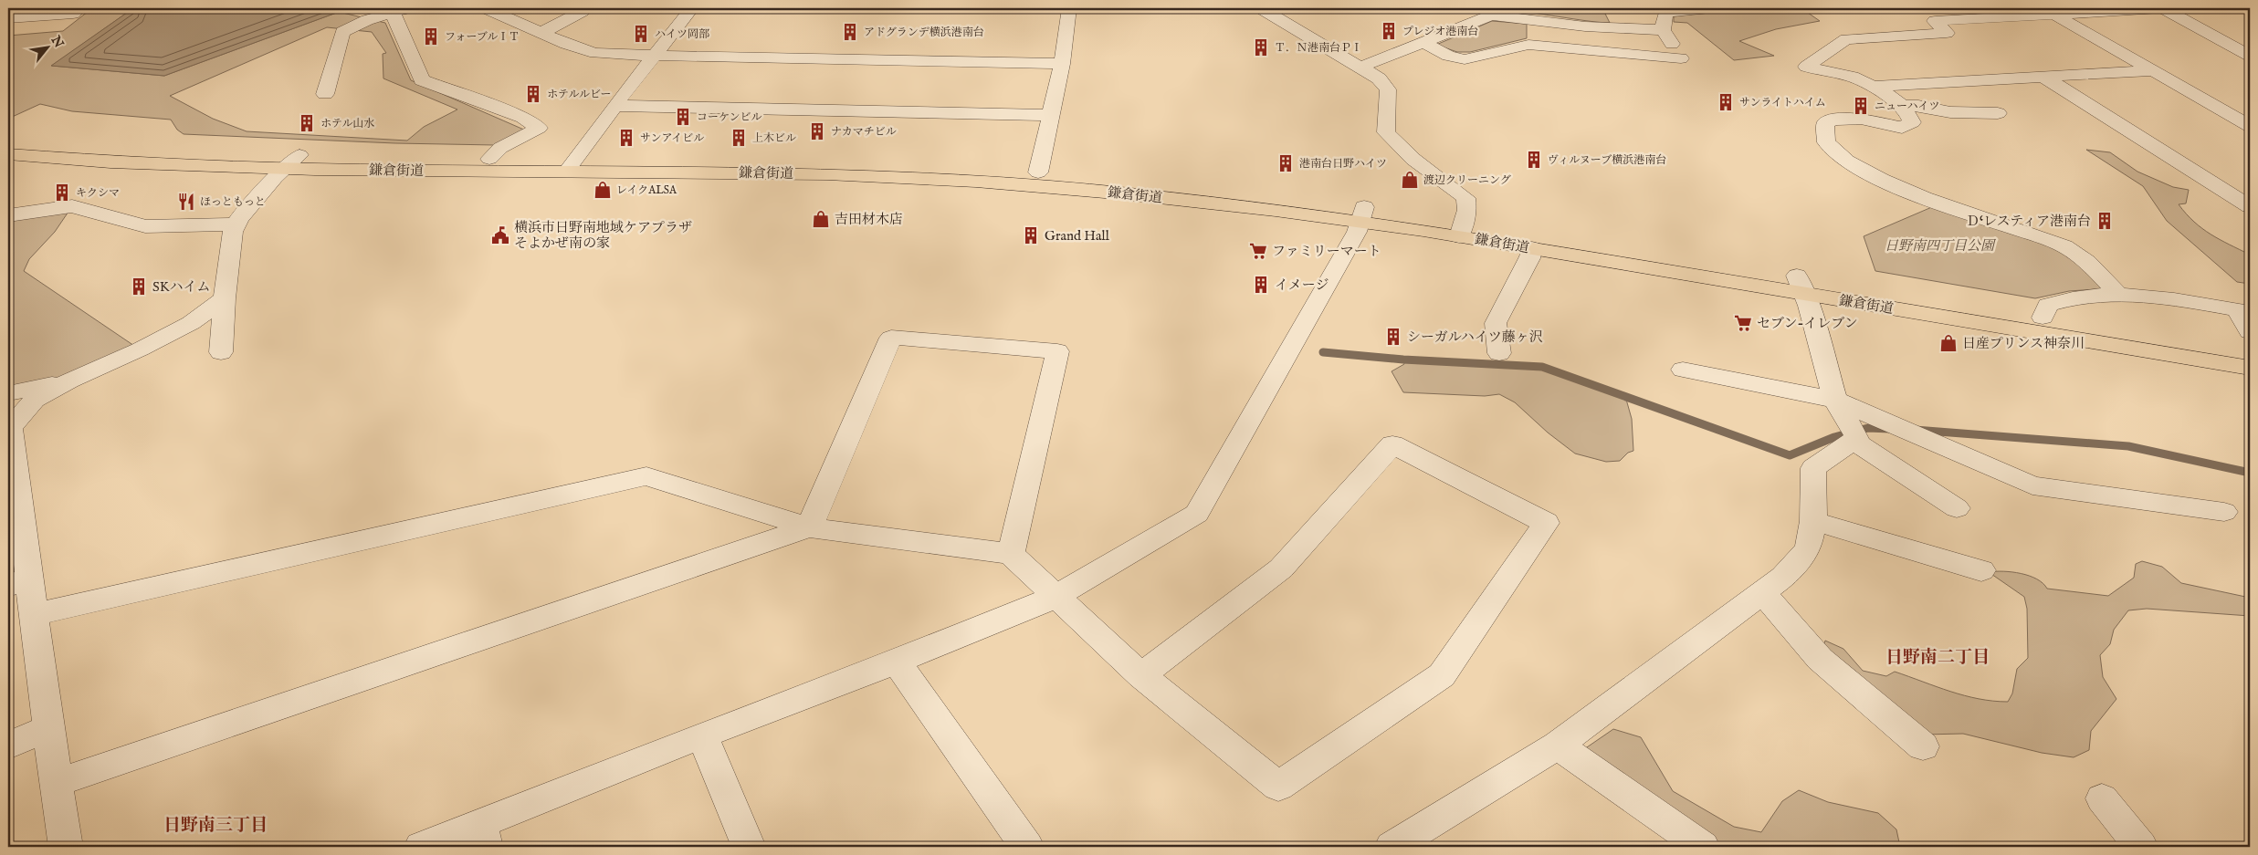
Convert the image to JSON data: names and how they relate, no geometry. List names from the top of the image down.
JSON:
{
  "streets": {
    "main road": ["鎌倉街道"]
  },
  "districts": ["日野南二丁目", "日野南三丁目"],
  "parks": ["日野南四丁目公園"],
  "places": {
    "building": [
      "プレジオ港南台",
      "アドグランデ横浜港南台",
      "ハイツ岡部",
      "フォーブルＩＴ",
      "Ｔ．Ｎ港南台ＰＩ",
      "ホテルルビー",
      "サンライトハイム",
      "ニューハイツ",
      "コーケンビル",
      "ホテル山水",
      "ナカマチビル",
      "サンアイビル",
      "上木ビル",
      "ヴィルヌーブ横浜港南台",
      "港南台日野ハイツ",
      "キクシマ",
      "Ｄ‘レスティア港南台",
      "Grand Hall",
      "イメージ",
      "SKハイム",
      "シーガルハイツ藤ヶ沢"
    ],
    "shop": [
      "渡辺クリーニング",
      "レイクALSA",
      "吉田材木店",
      "日産プリンス神奈川"
    ],
    "restaurant": ["ほっともっと"],
    "public building": ["横浜市日野南地域ケアプラザ そよかぜ南の家"],
    "supermarket": ["ファミリーマート", "セブン-イレブン"]
  },
  "north": "top right"
}
